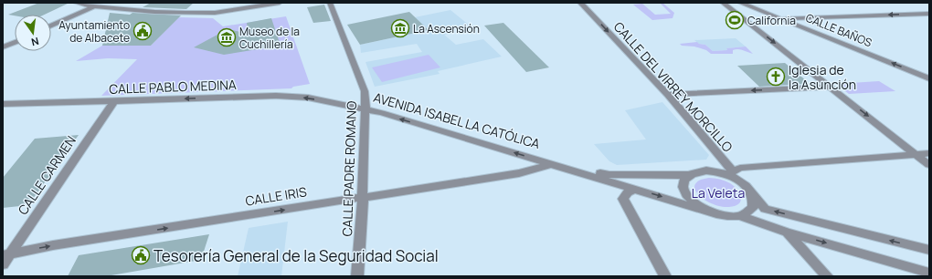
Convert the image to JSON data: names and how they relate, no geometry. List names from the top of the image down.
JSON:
{
  "streets": {
    "street": [
      "CALLE BAÑOS",
      "CALLE PABLO MEDINA",
      "CALLE DEL VIRREY MORCILLO",
      "AVENIDA ISABEL LA CATÓLICA",
      "CALLE PADRE ROMANO",
      "CALLE CARMEN",
      "CALLE IRIS"
    ]
  },
  "crossings": [
    ["CALLE PABLO MEDINA", "AVENIDA ISABEL LA CATÓLICA"],
    ["CALLE PABLO MEDINA", "CALLE CARMEN"],
    ["CALLE DEL VIRREY MORCILLO", "AVENIDA ISABEL LA CATÓLICA"],
    ["AVENIDA ISABEL LA CATÓLICA", "CALLE PADRE ROMANO"],
    ["AVENIDA ISABEL LA CATÓLICA", "CALLE IRIS"],
    ["CALLE PADRE ROMANO", "CALLE IRIS"],
    ["CALLE CARMEN", "CALLE IRIS"]
  ],
  "one_way": ["CALLE PABLO MEDINA", "CALLE DEL VIRREY MORCILLO", "CALLE IRIS"],
  "parks": ["La Veleta"],
  "places": {
    "sports": ["California"],
    "museum": ["La Ascensión", "Museo de la Cuchillería"],
    "public building": ["Ayuntamiento de Albacete", "Tesorería General de la Seguridad Social"],
    "church": ["Iglesia de la Asunción"]
  },
  "north": "bottom"
}
